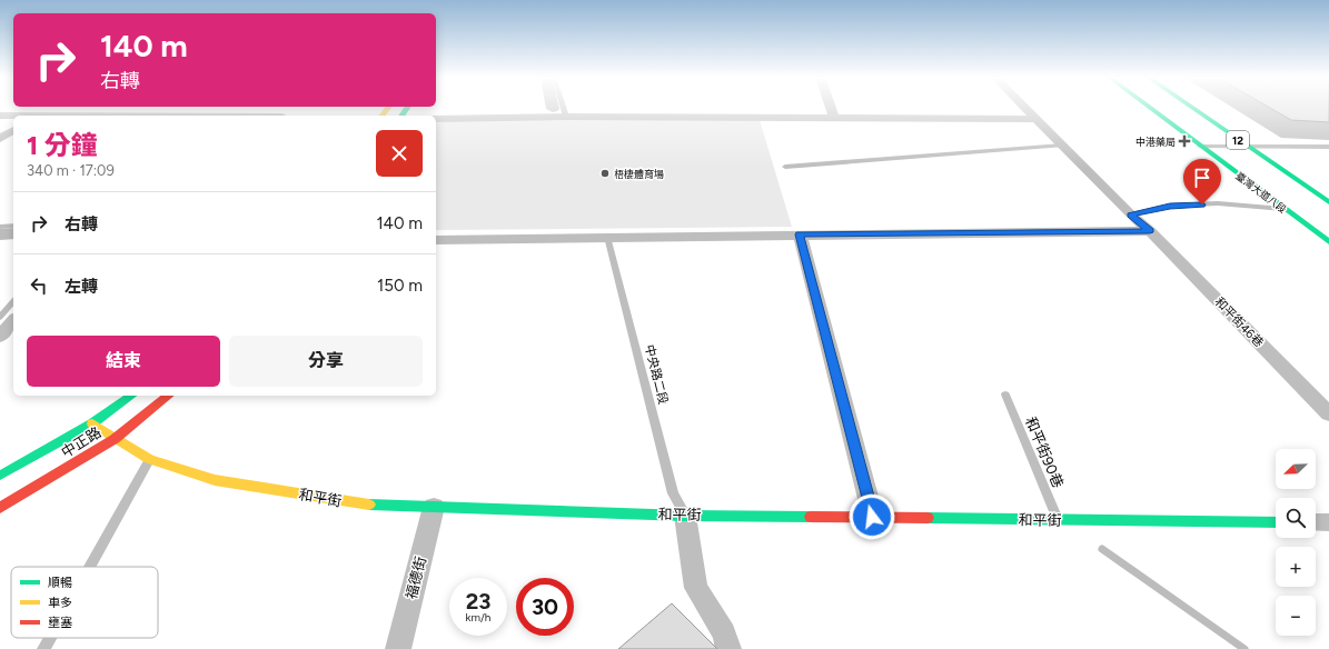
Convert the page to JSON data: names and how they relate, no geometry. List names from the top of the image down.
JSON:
{
  "streets": {
    "street": [
      "12",
      "臺灣大道八段",
      "和平街46巷",
      "中正路",
      "和平街",
      "福德街"
    ],
    "lane": ["中央路二段", "和平街90巷"]
  },
  "crossings": [
    ["中央路二段", "和平街"],
    ["中正路", "和平街"],
    ["和平街90巷", "和平街"],
    ["和平街", "福德街"]
  ],
  "places": {
    "health": ["中港藥局"],
    "other": ["梧棲體育場"]
  },
  "legend": ["順暢", "車多", "壅塞"],
  "north": "bottom left",
  "page": {
    "turn": ["140 m", "右轉"],
    "heading": ["1 分鐘", "340 m · 17:09"],
    "list": [
      {
        "name": "右轉",
        "value": "140 m"
      },
      {
        "name": "左轉",
        "value": "150 m"
      }
    ],
    "buttons": ["結束", "分享"],
    "map_buttons": ["+", "−"],
    "speed": "23 km/h",
    "limit": "30"
  }
}
